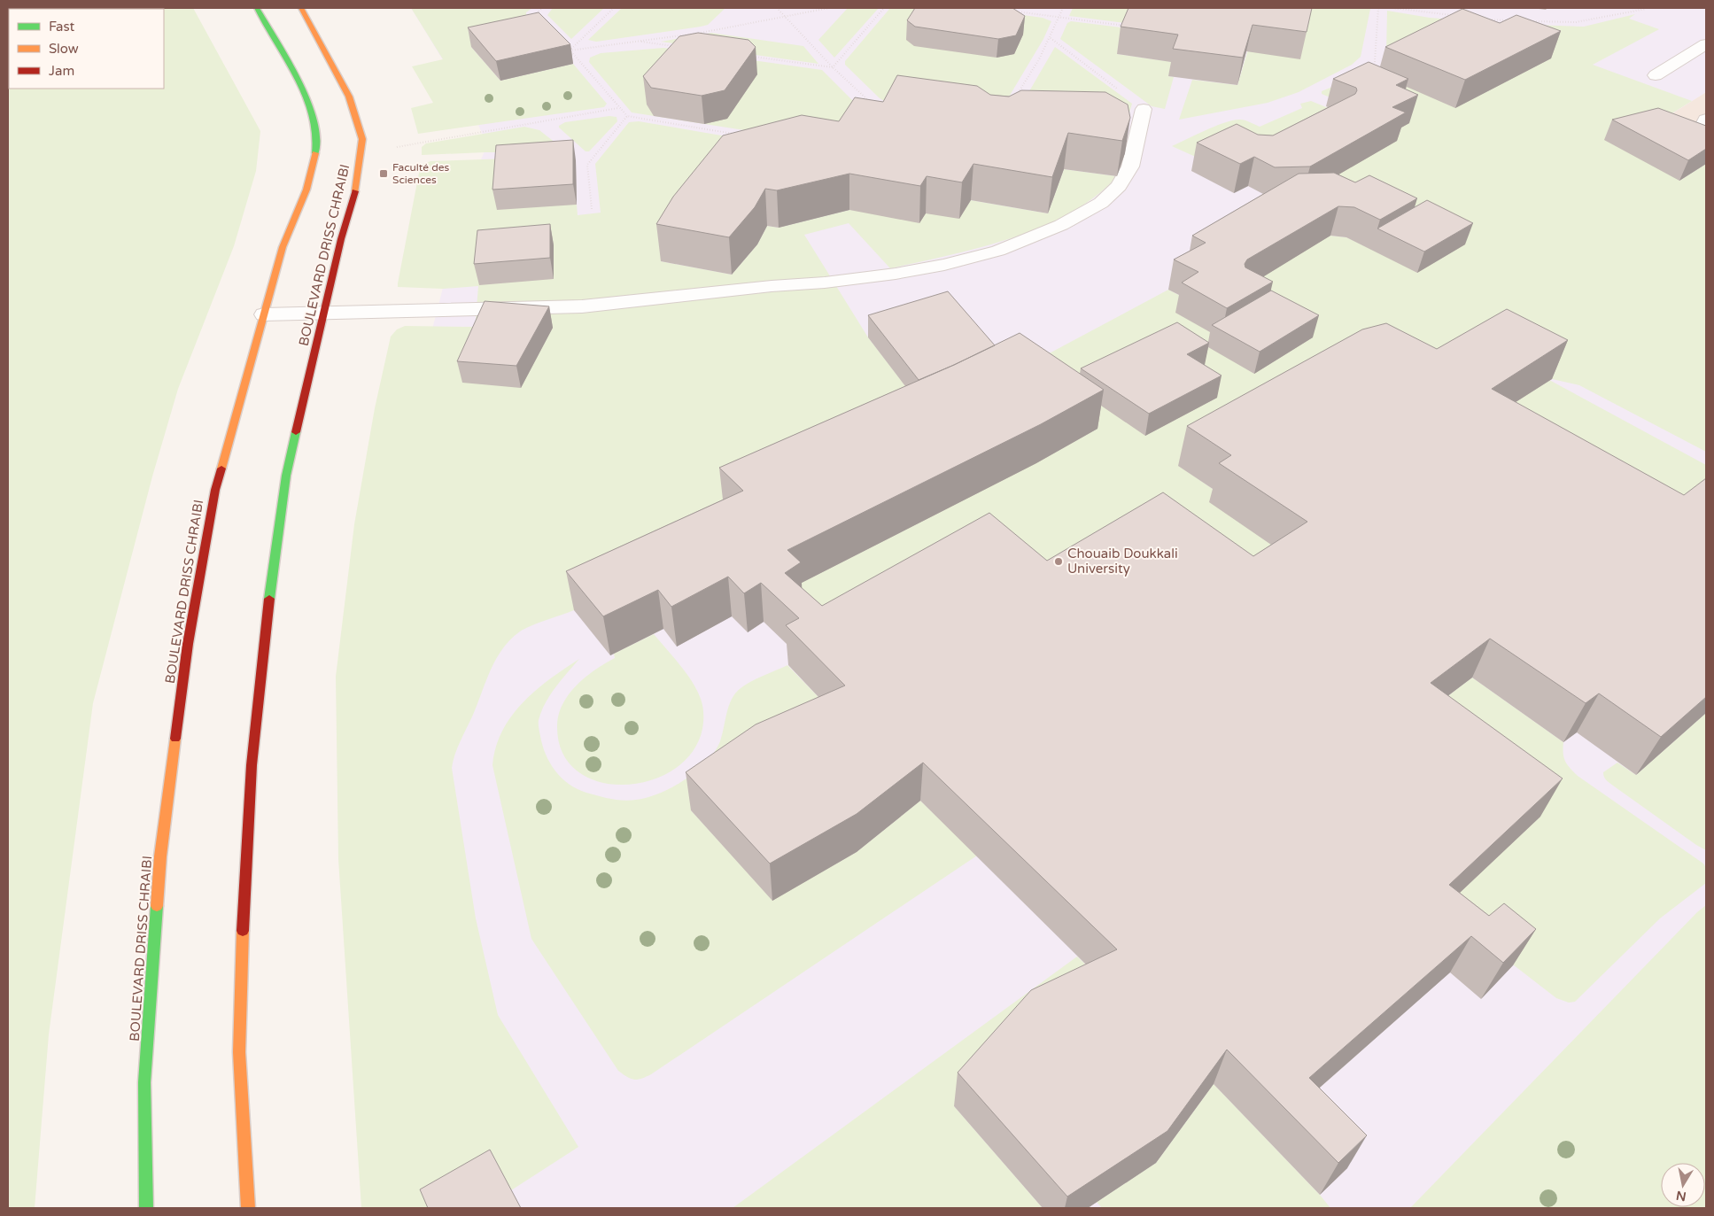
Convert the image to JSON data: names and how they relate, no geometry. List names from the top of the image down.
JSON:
{
  "streets": {
    "main road": ["BOULEVARD DRISS CHRAIBI"]
  },
  "places": {
    "transit": ["Faculté des Sciences"],
    "other": ["Chouaib Doukkali University"]
  },
  "legend": ["Fast", "Slow", "Jam"],
  "north": "bottom"
}
